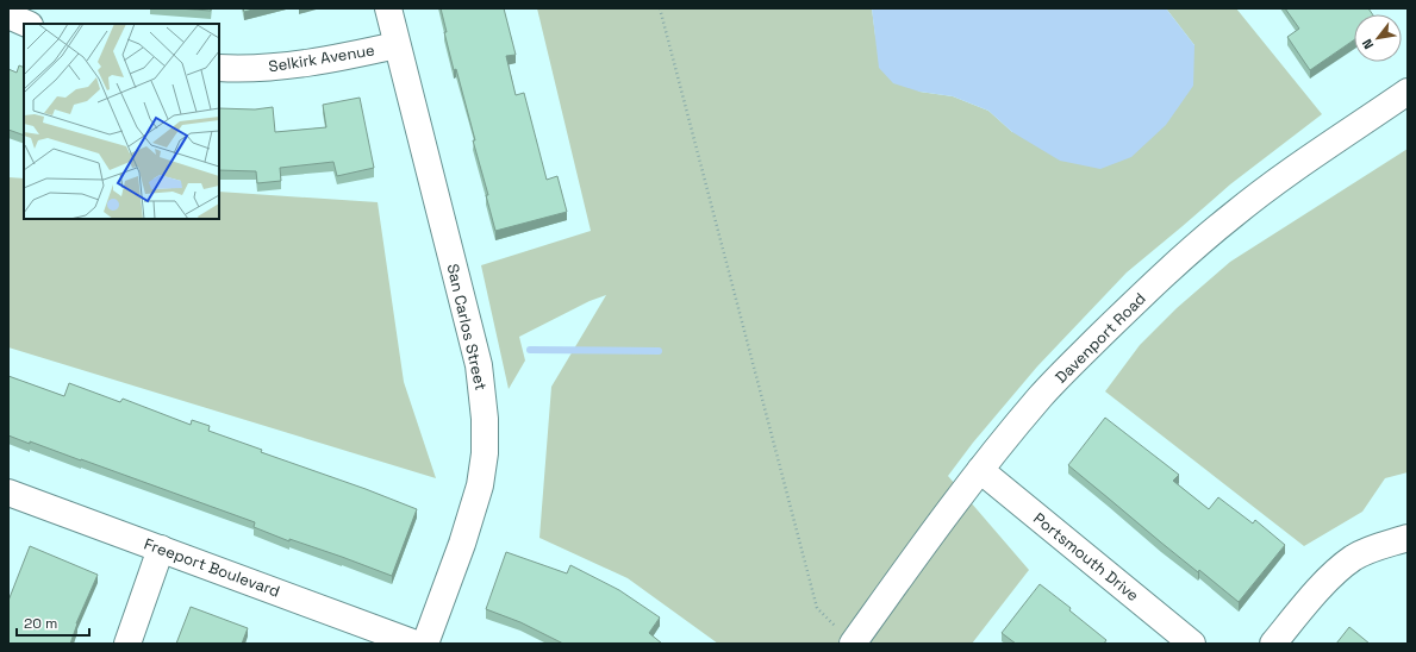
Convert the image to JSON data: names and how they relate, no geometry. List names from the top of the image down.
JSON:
{
  "streets": {
    "street": [
      "Selkirk Avenue",
      "San Carlos Street",
      "Davenport Road",
      "Portsmouth Drive",
      "Freeport Boulevard"
    ]
  },
  "crossings": [
    ["Selkirk Avenue", "San Carlos Street"],
    ["Davenport Road", "Portsmouth Drive"]
  ],
  "scale_bar": "20 m",
  "north": "bottom left"
}
